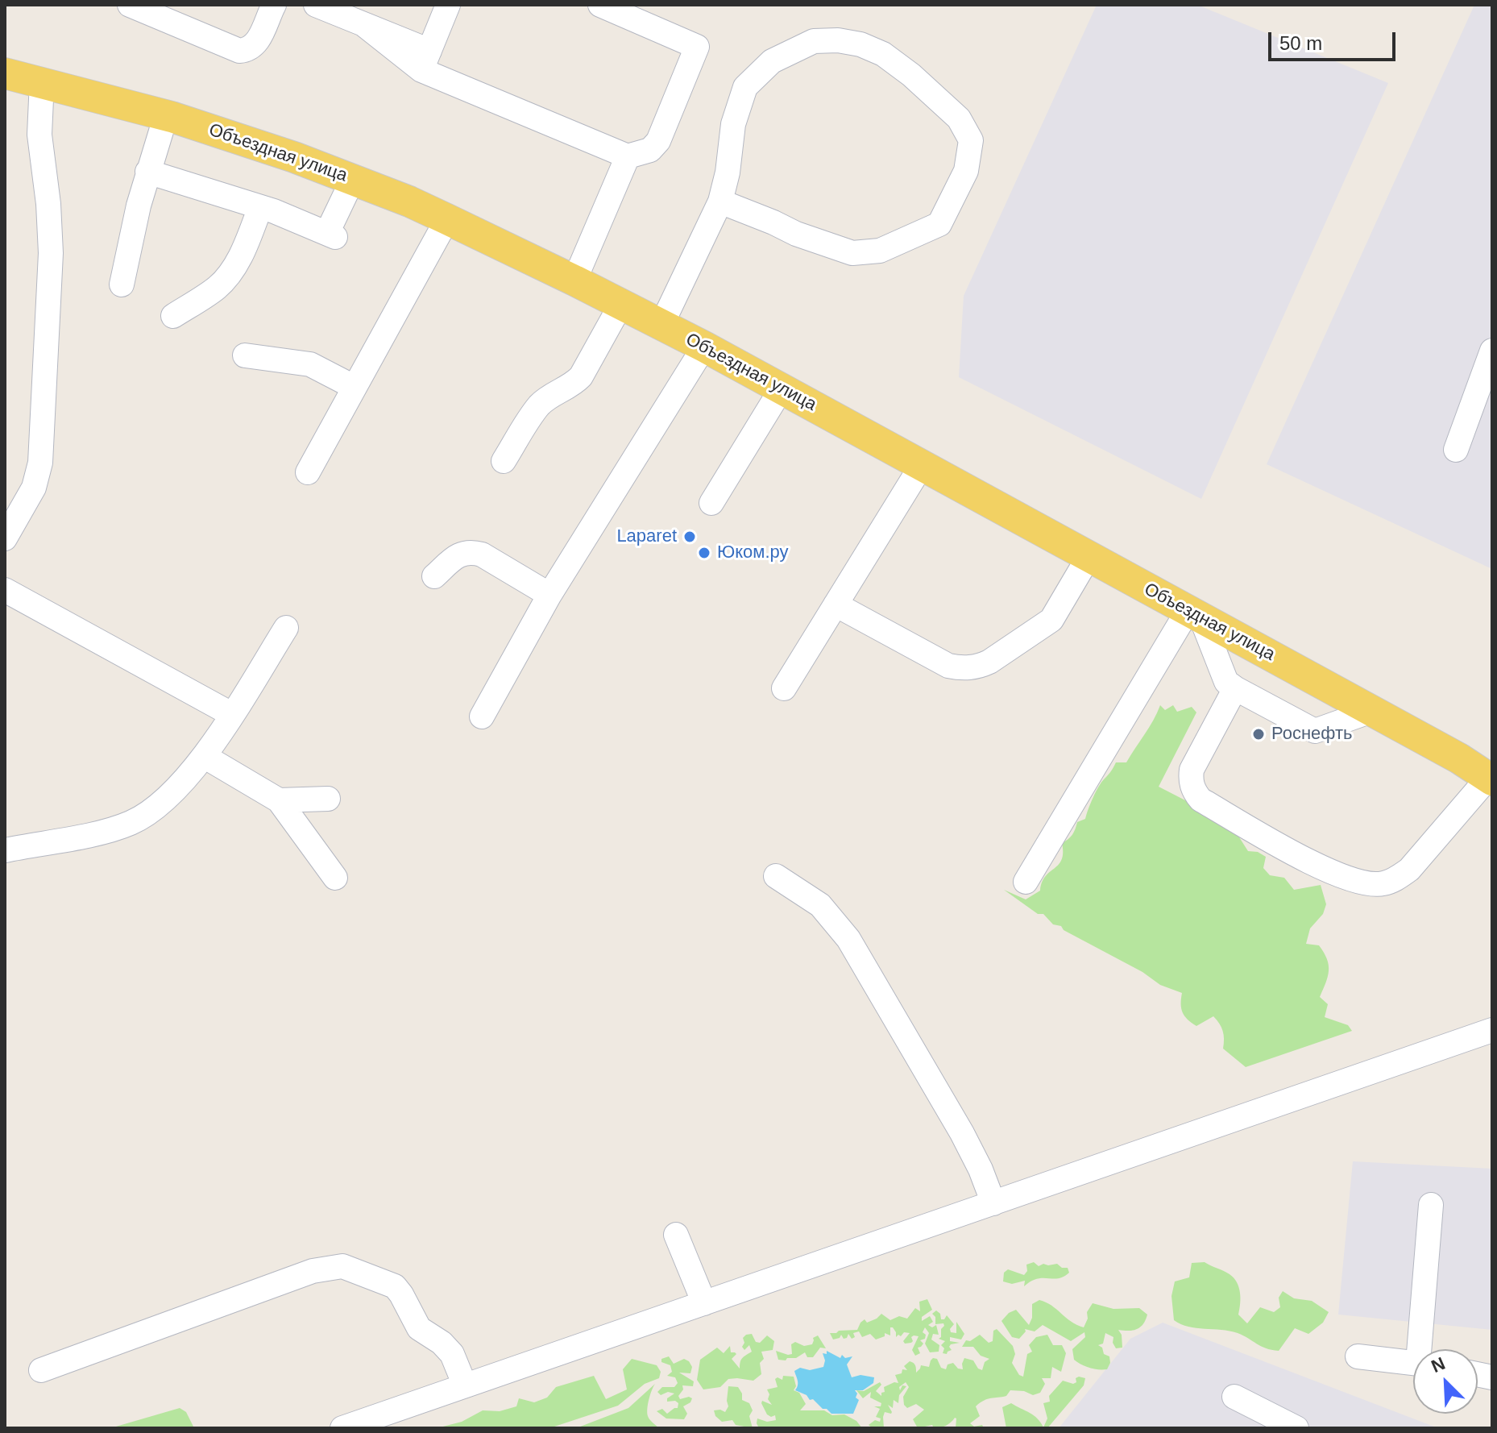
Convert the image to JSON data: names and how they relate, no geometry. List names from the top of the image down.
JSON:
{
  "streets": {
    "main road": ["Объездная улица"]
  },
  "places": ["Laparet", "Юком.ру", "Роснефть"],
  "scale_bar": "50 m",
  "north": "top left"
}
